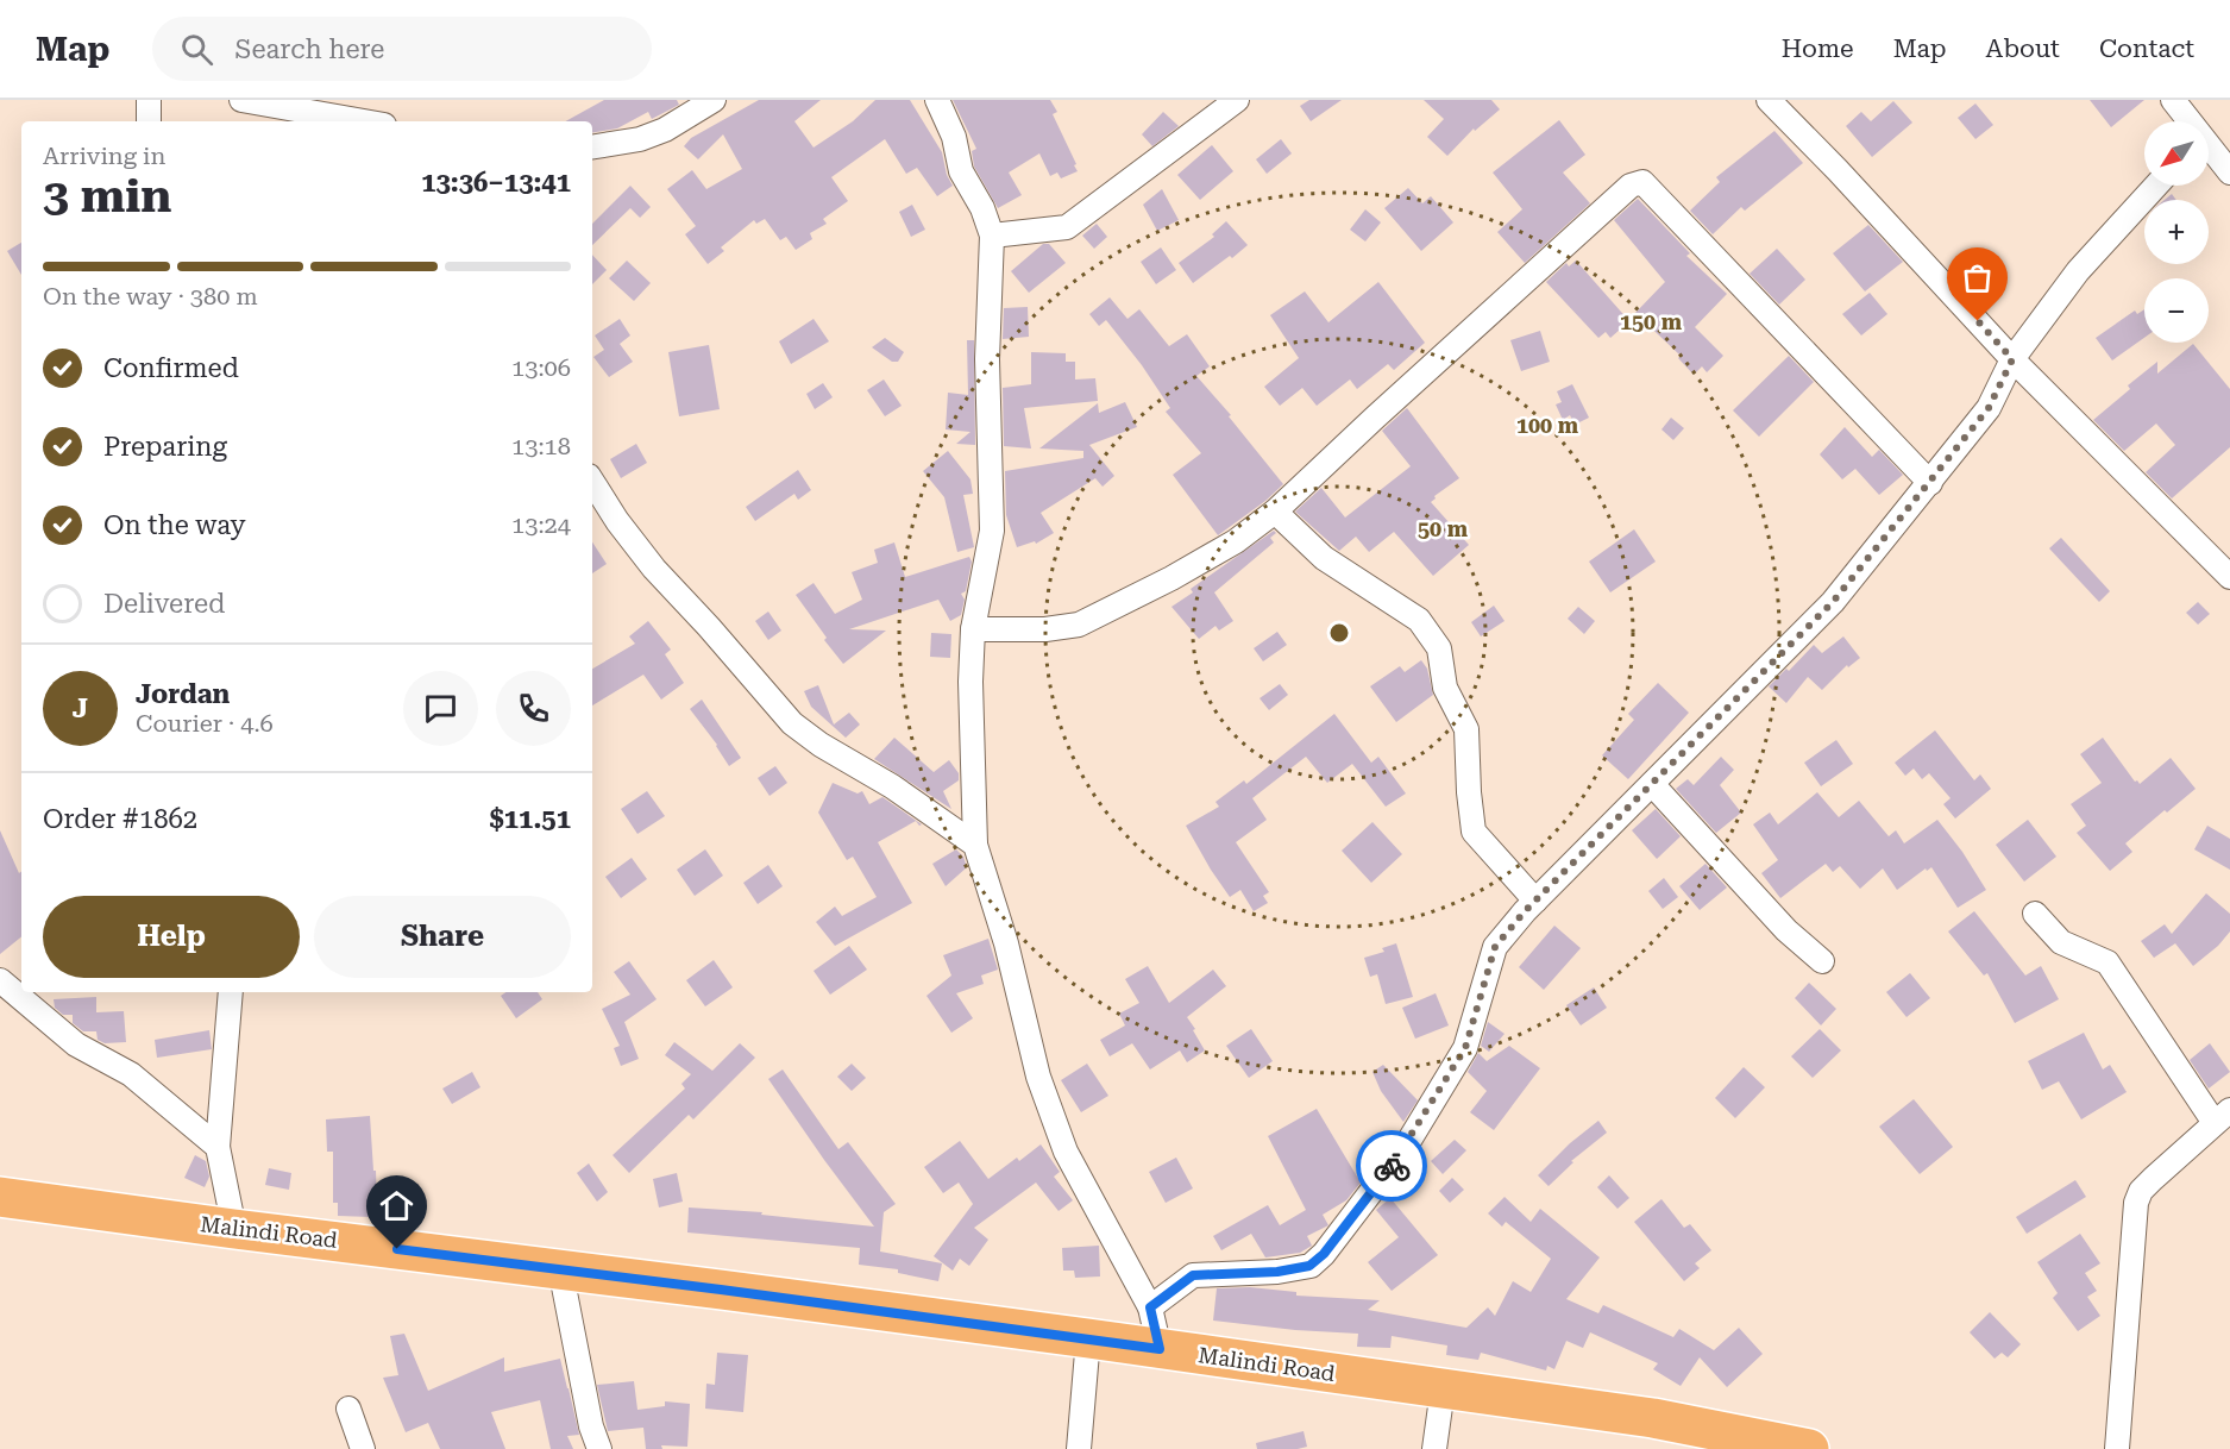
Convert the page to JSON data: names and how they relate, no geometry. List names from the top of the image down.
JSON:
{
  "streets": {
    "highway": ["Malindi Road"]
  },
  "north": "bottom left",
  "page": {
    "header": "Map",
    "search": "Search here",
    "nav": [
      "Home",
      "Map",
      "About",
      "Contact"
    ],
    "map_buttons": ["+", "−"],
    "heading": ["3 min", "Arriving in", "13:36–13:41"],
    "panel": [
      "Jordan",
      "Courier · 4.6",
      "Order #1862",
      "$11.51"
    ],
    "bar": "On the way · 380 m",
    "list": [
      ["Confirmed", "13:06"],
      ["Preparing", "13:18"],
      ["On the way", "13:24"],
      "Delivered"
    ],
    "round": "J",
    "buttons": ["Help", "Share"]
  },
  "rings": ["150 m", "100 m", "50 m"]
}
